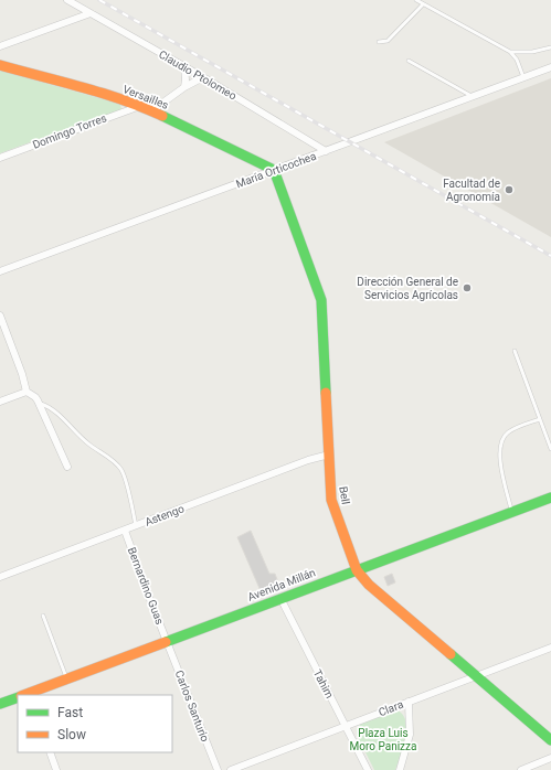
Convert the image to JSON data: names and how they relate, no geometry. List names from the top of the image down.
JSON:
{
  "streets": {
    "street": [
      "Claudio Ptolomeo",
      "Versailles",
      "Domingo Torres",
      "María Orticochea",
      "Bell",
      "Astengo",
      "Avenida Millán",
      "Bernardino Guas",
      "Tahim",
      "Carlos Santurio",
      "Clara"
    ]
  },
  "crossings": [
    ["Claudio Ptolomeo", "María Orticochea"],
    ["Versailles", "Domingo Torres"],
    ["Versailles", "María Orticochea"],
    ["Versailles", "Bell"],
    ["María Orticochea", "Bell"],
    ["Bell", "Astengo"],
    ["Bell", "Avenida Millán"],
    ["Bell", "Clara"],
    ["Astengo", "Bernardino Guas"],
    ["Avenida Millán", "Bernardino Guas"],
    ["Avenida Millán", "Tahim"],
    ["Avenida Millán", "Carlos Santurio"],
    ["Bernardino Guas", "Carlos Santurio"],
    ["Tahim", "Clara"]
  ],
  "parks": ["Plaza Luis Moro Panizza"],
  "places": ["Facultad de Agronomía", "Dirección General de Servicios Agrícolas"],
  "legend": ["Fast", "Slow"]
}
